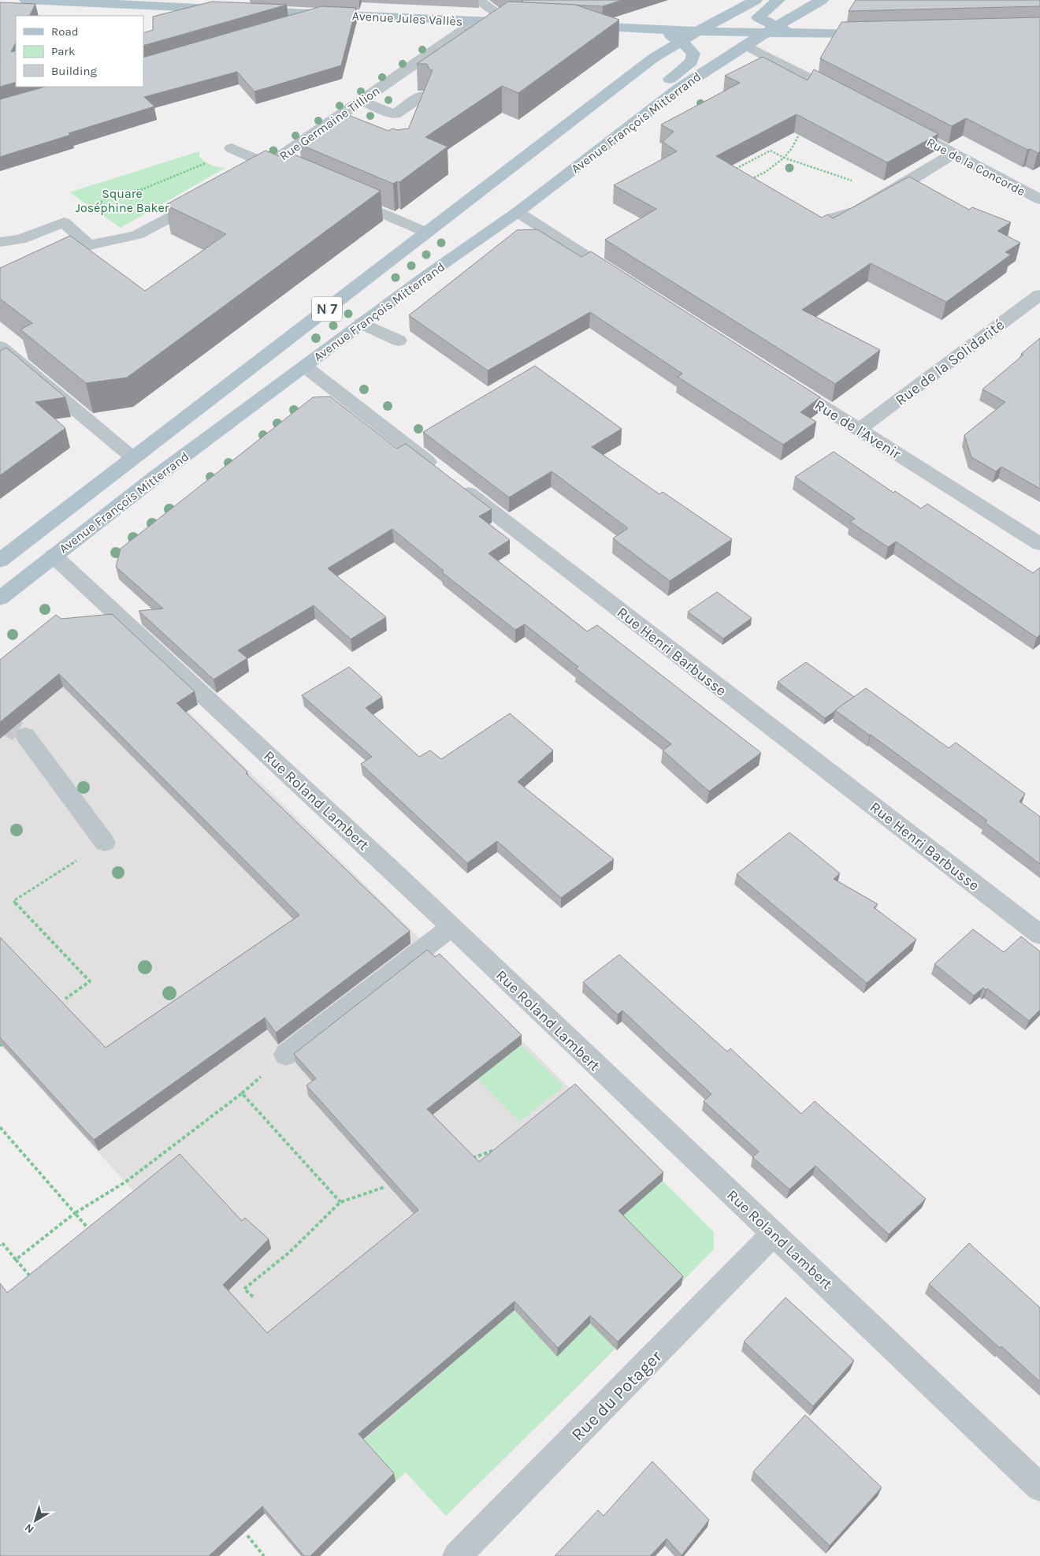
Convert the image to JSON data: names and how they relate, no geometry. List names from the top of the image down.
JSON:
{
  "streets": {
    "main road": ["Avenue Jules Vallès", "Avenue François Mitterrand", "N 7"],
    "street": [
      "Rue Germaine Tillion",
      "Rue de la Concorde",
      "Rue de la Solidarité",
      "Rue de l'Avenir",
      "Rue Henri Barbusse",
      "Rue Roland Lambert",
      "Rue du Potager"
    ]
  },
  "crossings": [
    ["Avenue Jules Vallès", "Rue Germaine Tillion"],
    ["Avenue François Mitterrand", "N 7"],
    ["Avenue François Mitterrand", "Rue Henri Barbusse"],
    ["Avenue François Mitterrand", "Rue Roland Lambert"],
    ["Rue de la Solidarité", "Rue de l'Avenir"],
    ["Rue Roland Lambert", "Rue du Potager"]
  ],
  "parks": ["Square Joséphine Baker"],
  "legend": ["Road", "Park", "Building"],
  "north": "bottom left"
}
